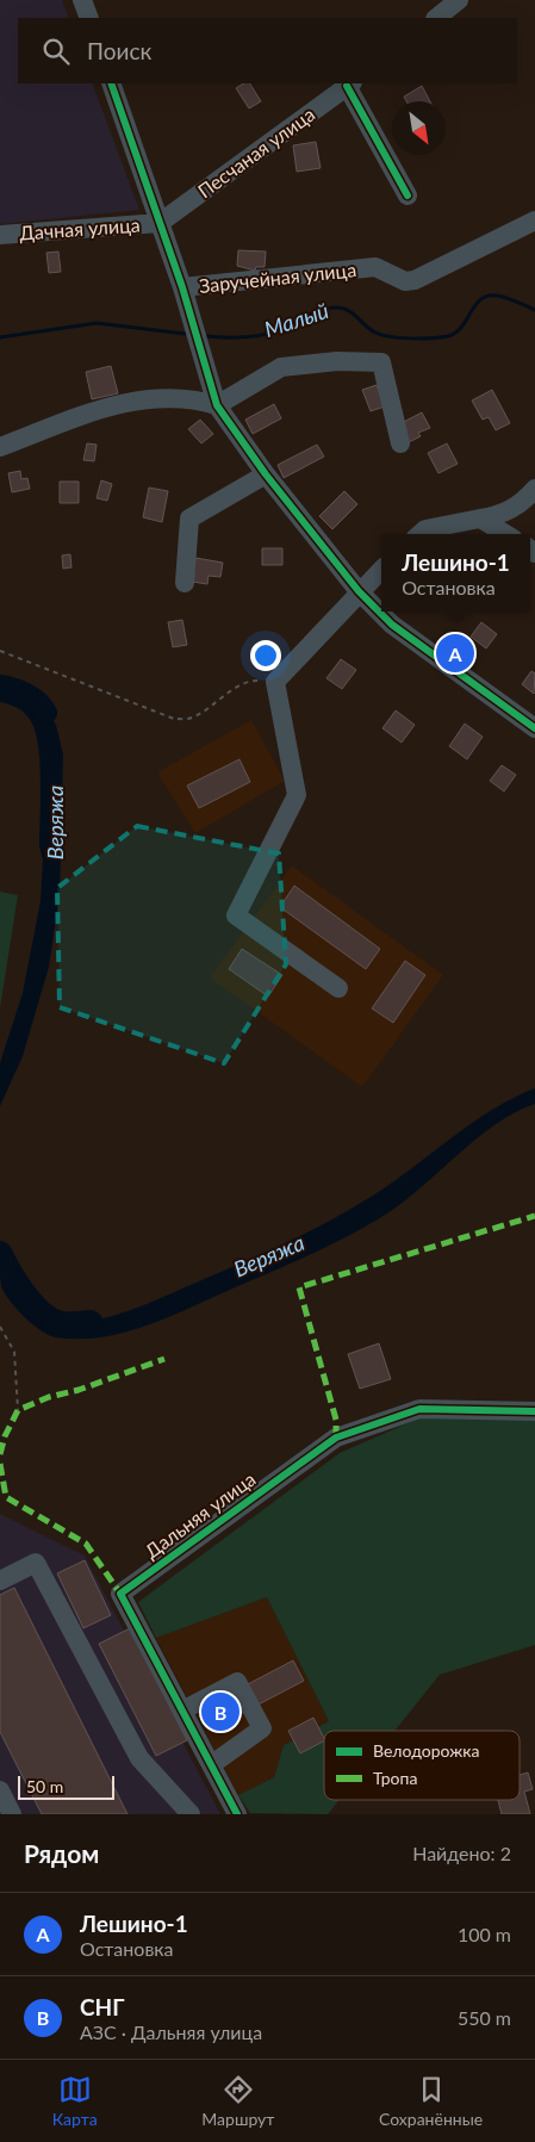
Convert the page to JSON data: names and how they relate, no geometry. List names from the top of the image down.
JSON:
{
  "streets": {
    "street": [
      "Песчаная улица",
      "Дачная улица",
      "Заручейная улица",
      "Дальняя улица"
    ]
  },
  "crossings": [
    ["Песчаная улица", "Дачная улица"]
  ],
  "water": ["Малый", "Веряжа"],
  "legend": ["Велодорожка", "Тропа"],
  "scale_bar": "50 m",
  "north": "bottom right",
  "page": {
    "search": "Поиск",
    "popup": ["Лешино-1", "Остановка"],
    "pins": ["A", "B"],
    "scale": "50 m",
    "heading": ["Рядом", "Найдено: 2"],
    "list": [
      {
        "mark": "A",
        "name": "Лешино-1",
        "note": "Остановка",
        "value": "100 m"
      },
      {
        "mark": "B",
        "name": "СНГ",
        "note": "АЗС · Дальняя улица",
        "value": "550 m"
      }
    ],
    "nav": ["Карта", "Маршрут", "Сохранённые"]
  }
}
